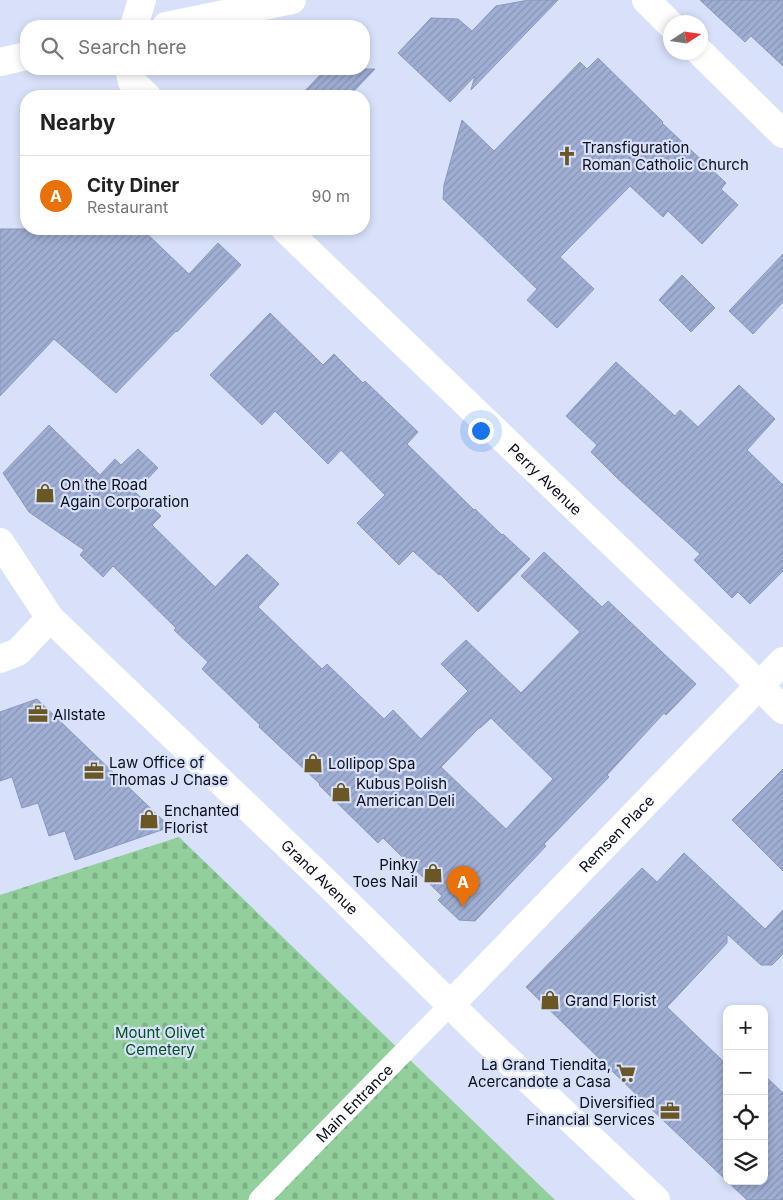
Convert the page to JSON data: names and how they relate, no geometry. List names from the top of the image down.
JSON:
{
  "streets": {
    "street": ["Perry Avenue", "Remsen Place", "Grand Avenue"],
    "lane": ["Main Entrance"]
  },
  "crossings": [
    ["Perry Avenue", "Remsen Place"],
    ["Remsen Place", "Grand Avenue"],
    ["Remsen Place", "Main Entrance"],
    ["Grand Avenue", "Main Entrance"]
  ],
  "parks": ["Mount Olivet Cemetery"],
  "places": {
    "church": ["Transfiguration Roman Catholic Church"],
    "shop": [
      "On the Road Again Corporation",
      "Lollipop Spa",
      "Kubus Polish American Deli",
      "Enchanted Florist",
      "Pinky Toes Nail",
      "Grand Florist"
    ],
    "office": ["Allstate", "Law Office of Thomas J Chase", "Diversified Financial Services"],
    "supermarket": ["La Grand Tiendita, Acercandote a Casa"]
  },
  "north": "right",
  "page": {
    "search": "Search here",
    "heading": "Nearby",
    "list": [
      {
        "mark": "A",
        "name": "City Diner",
        "note": "Restaurant",
        "value": "90 m"
      }
    ],
    "pins": "A",
    "map_buttons": ["+", "−"]
  }
}
